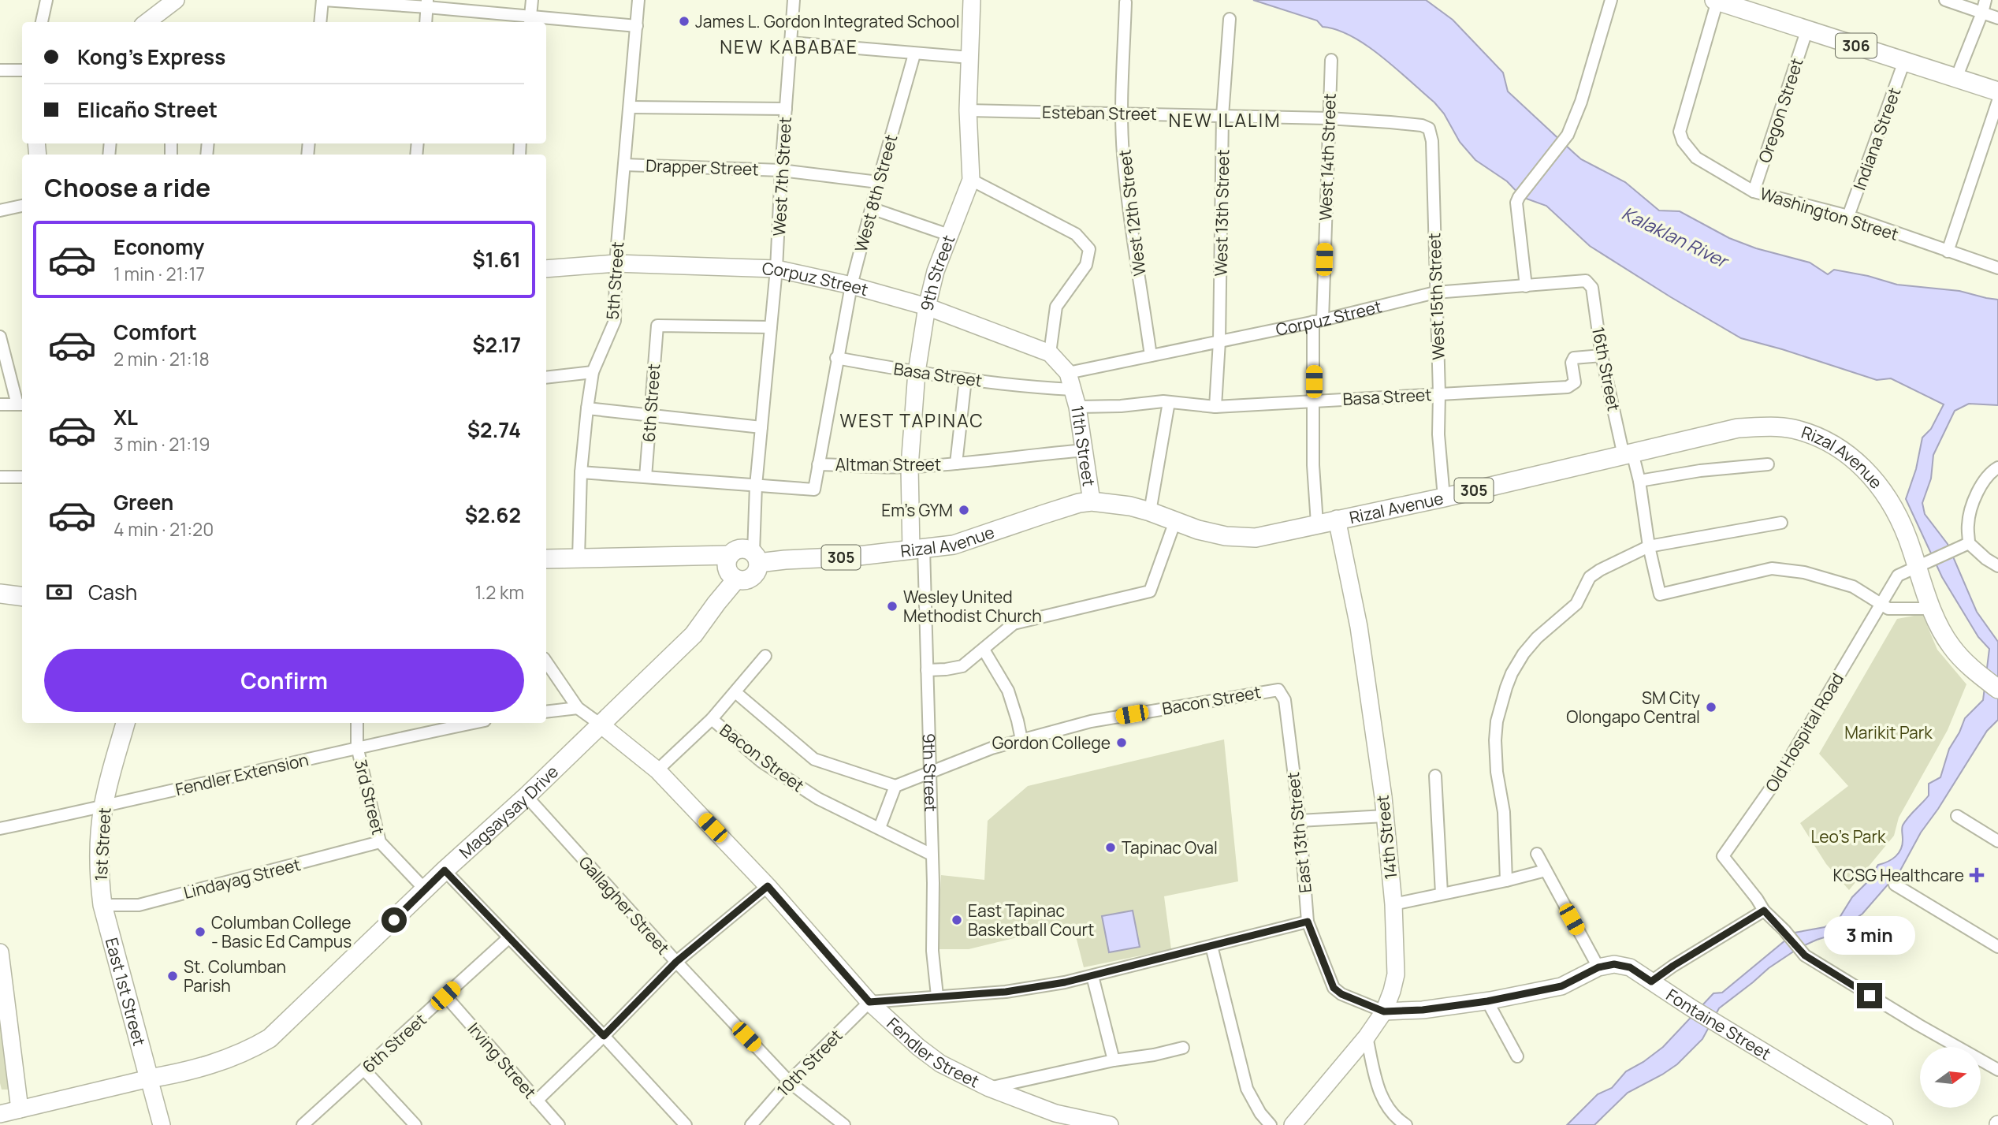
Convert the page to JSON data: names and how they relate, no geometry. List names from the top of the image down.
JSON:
{
  "streets": {
    "main road": [
      "306",
      "Rizal Avenue",
      "305",
      "Magsaysay Drive",
      "1st Street",
      "East 1st Street"
    ],
    "street": [
      "Oregon Street",
      "Esteban Street",
      "Indiana Street",
      "West 14th Street",
      "Drapper Street",
      "West 7th Street",
      "West 8th Street",
      "West 12th Street",
      "West 13th Street",
      "Washington Street",
      "9th Street",
      "5th Street",
      "Corpuz Street",
      "West 15th Street",
      "16th Street",
      "Basa Street",
      "6th Street",
      "11th Street",
      "Altman Street",
      "Bacon Street",
      "Old Hospital Road",
      "Fendler Extension",
      "3rd Street",
      "East 13th Street",
      "14th Street",
      "Lindayag Street",
      "Gallagher Street",
      "Fontaine Street",
      "Fendler Street",
      "Irving Street",
      "10th Street"
    ]
  },
  "crossings": [
    ["306", "Oregon Street"],
    ["306", "Indiana Street"],
    ["306", "Washington Street"],
    ["Oregon Street", "Washington Street"],
    ["Esteban Street", "West 14th Street"],
    ["Esteban Street", "West 12th Street"],
    ["Esteban Street", "West 13th Street"],
    ["Esteban Street", "9th Street"],
    ["Esteban Street", "West 15th Street"],
    ["Indiana Street", "Washington Street"],
    ["West 14th Street", "Corpuz Street"],
    ["West 14th Street", "Basa Street"],
    ["West 14th Street", "Rizal Avenue"],
    ["Drapper Street", "West 7th Street"],
    ["Drapper Street", "West 8th Street"],
    ["Drapper Street", "5th Street"],
    ["West 7th Street", "Corpuz Street"],
    ["West 7th Street", "6th Street"],
    ["West 7th Street", "Rizal Avenue"],
    ["West 7th Street", "Altman Street"],
    ["West 7th Street", "305"],
    ["West 7th Street", "Magsaysay Drive"],
    ["West 8th Street", "Corpuz Street"],
    ["West 8th Street", "Basa Street"],
    ["West 8th Street", "Altman Street"],
    ["West 12th Street", "Corpuz Street"],
    ["West 13th Street", "Corpuz Street"],
    ["West 13th Street", "Basa Street"],
    ["9th Street", "Corpuz Street"],
    ["9th Street", "Basa Street"],
    ["9th Street", "Rizal Avenue"],
    ["9th Street", "Altman Street"],
    ["9th Street", "Bacon Street"],
    ["5th Street", "Corpuz Street"],
    ["5th Street", "Altman Street"],
    ["Corpuz Street", "West 15th Street"],
    ["Corpuz Street", "16th Street"],
    ["Corpuz Street", "Basa Street"],
    ["Corpuz Street", "11th Street"],
    ["West 15th Street", "Basa Street"],
    ["West 15th Street", "Rizal Avenue"],
    ["16th Street", "Basa Street"],
    ["16th Street", "Rizal Avenue"],
    ["16th Street", "Old Hospital Road"],
    ["Basa Street", "11th Street"],
    ["6th Street", "Altman Street"],
    ["6th Street", "Irving Street"],
    ["11th Street", "Rizal Avenue"],
    ["11th Street", "Altman Street"],
    ["Rizal Avenue", "305"],
    ["Rizal Avenue", "Old Hospital Road"],
    ["Rizal Avenue", "Magsaysay Drive"],
    ["Rizal Avenue", "14th Street"],
    ["305", "Magsaysay Drive"],
    ["Bacon Street", "East 13th Street"],
    ["Bacon Street", "Fendler Street"],
    ["Fendler Extension", "3rd Street"],
    ["Fendler Extension", "1st Street"],
    ["3rd Street", "Magsaysay Drive"],
    ["3rd Street", "Lindayag Street"],
    ["Magsaysay Drive", "Gallagher Street"],
    ["Magsaysay Drive", "East 1st Street"],
    ["Magsaysay Drive", "Fendler Street"],
    ["East 13th Street", "14th Street"],
    ["East 13th Street", "Fontaine Street"],
    ["14th Street", "Fontaine Street"],
    ["1st Street", "Lindayag Street"],
    ["1st Street", "East 1st Street"],
    ["Lindayag Street", "East 1st Street"],
    ["Gallagher Street", "10th Street"],
    ["Fendler Street", "10th Street"]
  ],
  "districts": ["NEW KABABAE", "NEW ILALIM", "WEST TAPINAC"],
  "water": ["Kalaklan River"],
  "parks": ["Marikit Park", "Leo's Park"],
  "places": {
    "other": [
      "James L. Gordon Integrated School",
      "Em's GYM",
      "Wesley United Methodist Church",
      "SM City Olongapo Central",
      "Gordon College",
      "Tapinac Oval",
      "East Tapinac Basketball Court",
      "Columban College - Basic Ed Campus",
      "St. Columban Parish"
    ],
    "health": ["KCSG Healthcare"]
  },
  "north": "right",
  "page": {
    "banner": ["Kong's Express", "Elicaño Street"],
    "heading": "Choose a ride",
    "list": [
      {
        "name": "Economy",
        "note": "1 min · 21:17",
        "value": "$1.61"
      },
      {
        "name": "Comfort",
        "note": "2 min · 21:18",
        "value": "$2.17"
      },
      {
        "name": "XL",
        "note": "3 min · 21:19",
        "value": "$2.74"
      },
      {
        "name": "Green",
        "note": "4 min · 21:20",
        "value": "$2.62"
      }
    ],
    "pay": ["Cash", "1.2 km"],
    "buttons": "Confirm",
    "bubble": "3 min"
  }
}
